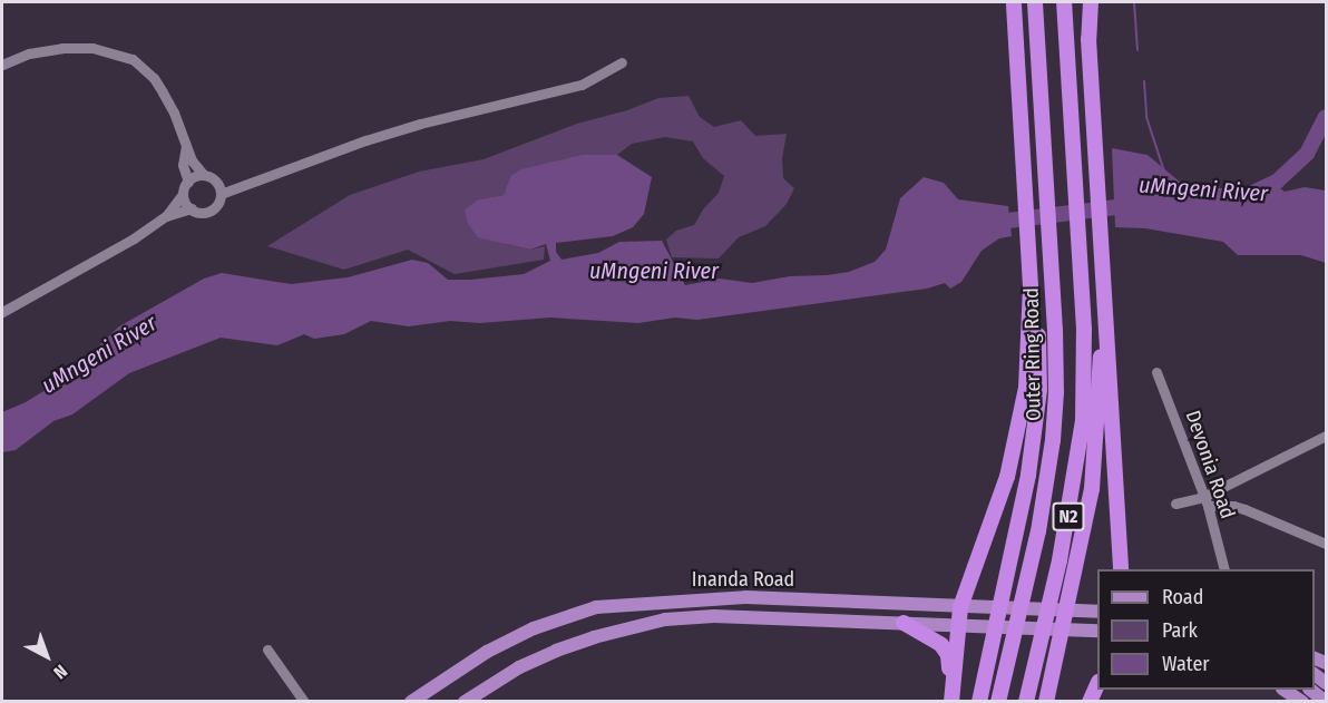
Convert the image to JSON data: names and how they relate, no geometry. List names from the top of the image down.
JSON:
{
  "streets": {
    "highway": ["Outer Ring Road", "N2"],
    "main road": ["Inanda Road"],
    "street": ["Devonia Road"]
  },
  "water": ["uMngeni River"],
  "legend": ["Road", "Park", "Water"],
  "north": "bottom right"
}
